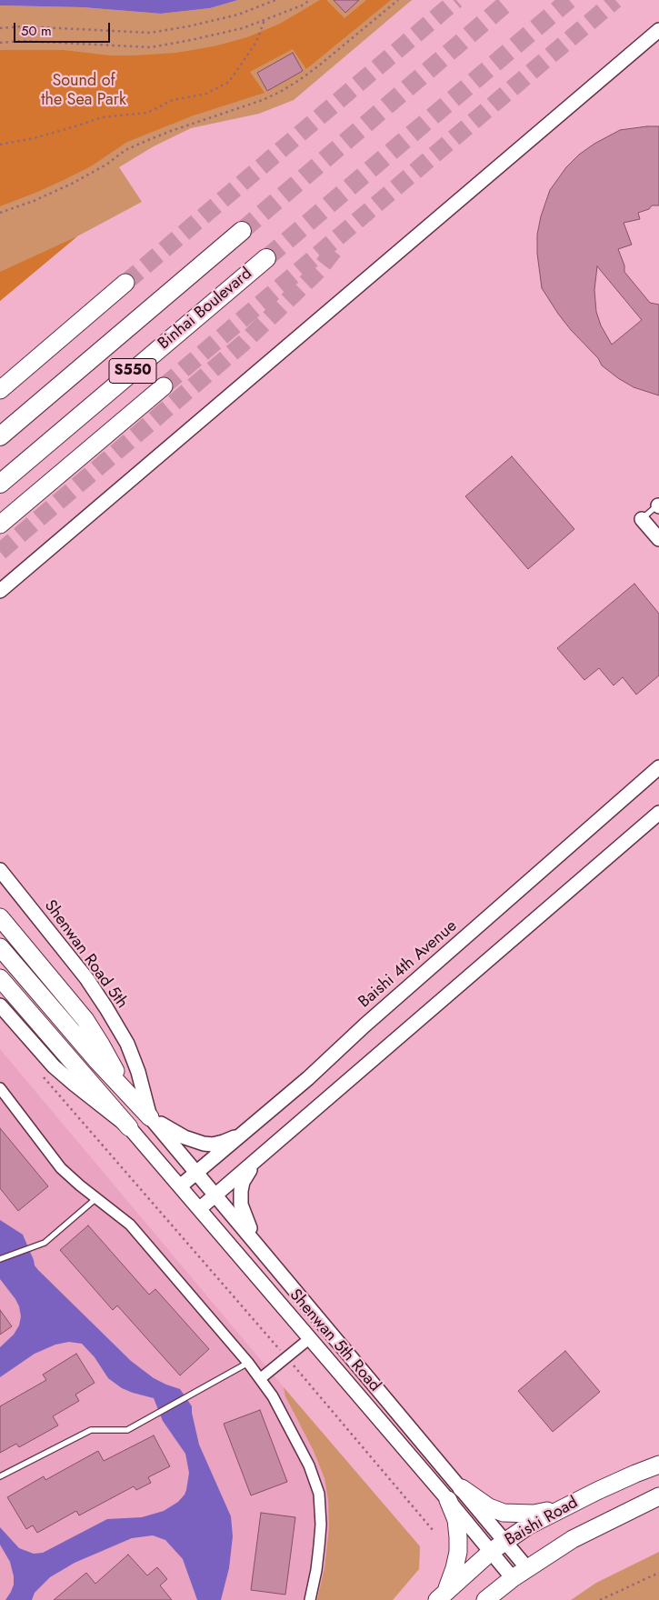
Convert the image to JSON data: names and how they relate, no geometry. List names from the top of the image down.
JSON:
{
  "streets": {
    "highway": ["Binhai Boulevard", "S550"],
    "main road": ["Baishi Road"],
    "street": ["Shenwan Road 5th", "Baishi 4th Avenue", "Shenwan 5th Road"]
  },
  "crossings": [
    ["Shenwan Road 5th", "Shenwan 5th Road"],
    ["Baishi 4th Avenue", "Shenwan 5th Road"],
    ["Shenwan 5th Road", "Baishi Road"]
  ],
  "parks": ["Sound of the Sea Park"],
  "scale_bar": "50 m"
}
